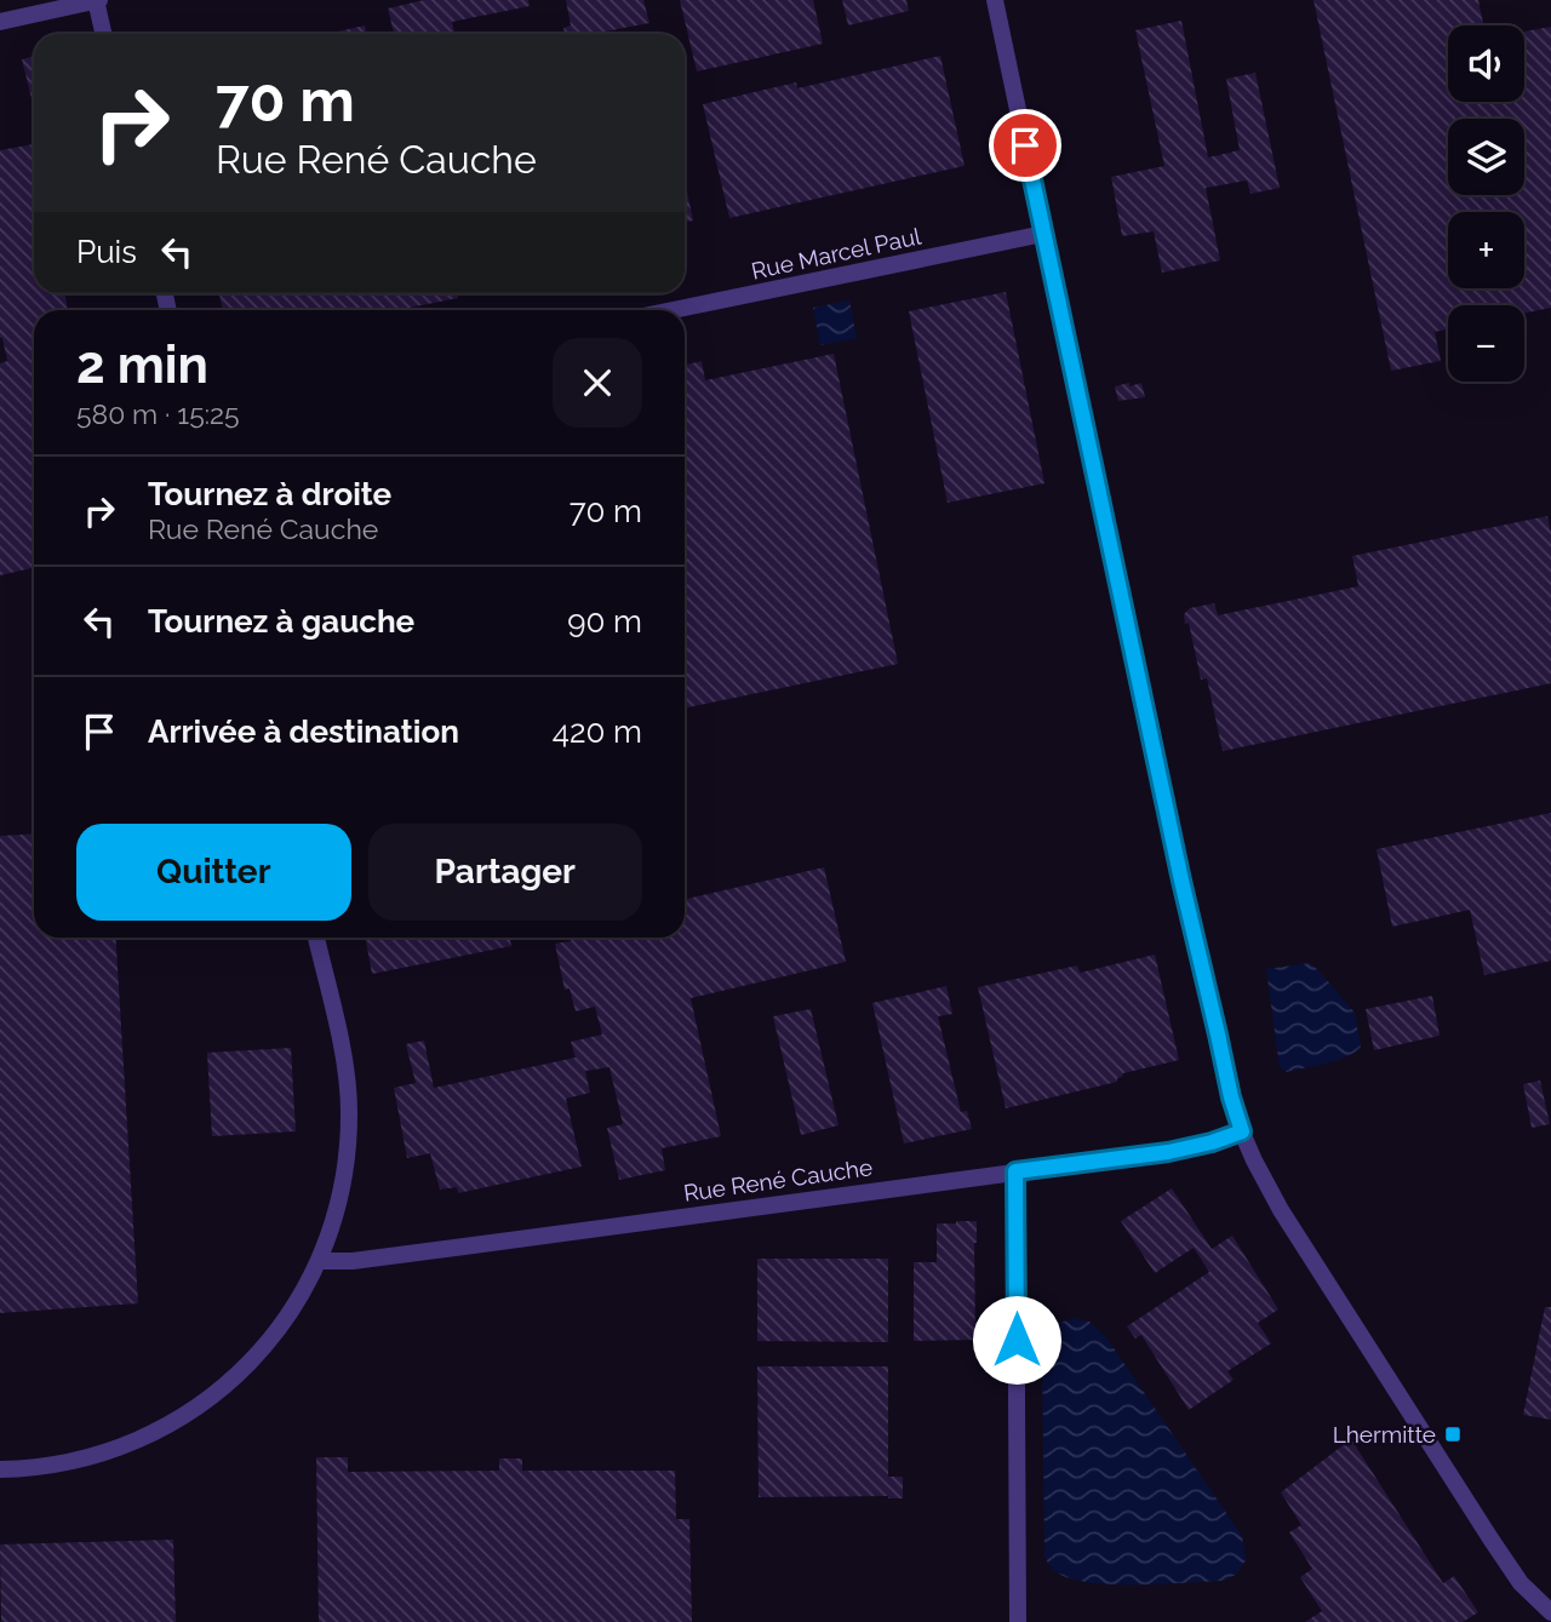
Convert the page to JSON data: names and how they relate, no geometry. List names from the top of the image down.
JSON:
{
  "streets": {
    "street": ["Rue Marcel Paul", "Rue René Cauche"]
  },
  "places": {
    "transit": ["Lhermitte"]
  },
  "page": {
    "map_buttons": ["+", "−"],
    "turn": ["70 m", "Rue René Cauche"],
    "then": "Puis",
    "heading": ["2 min", "580 m · 15:25"],
    "list": [
      {
        "name": "Tournez à droite",
        "note": "Rue René Cauche",
        "value": "70 m"
      },
      {
        "name": "Tournez à gauche",
        "value": "90 m"
      },
      {
        "name": "Arrivée à destination",
        "value": "420 m"
      }
    ],
    "buttons": ["Quitter", "Partager"]
  }
}
